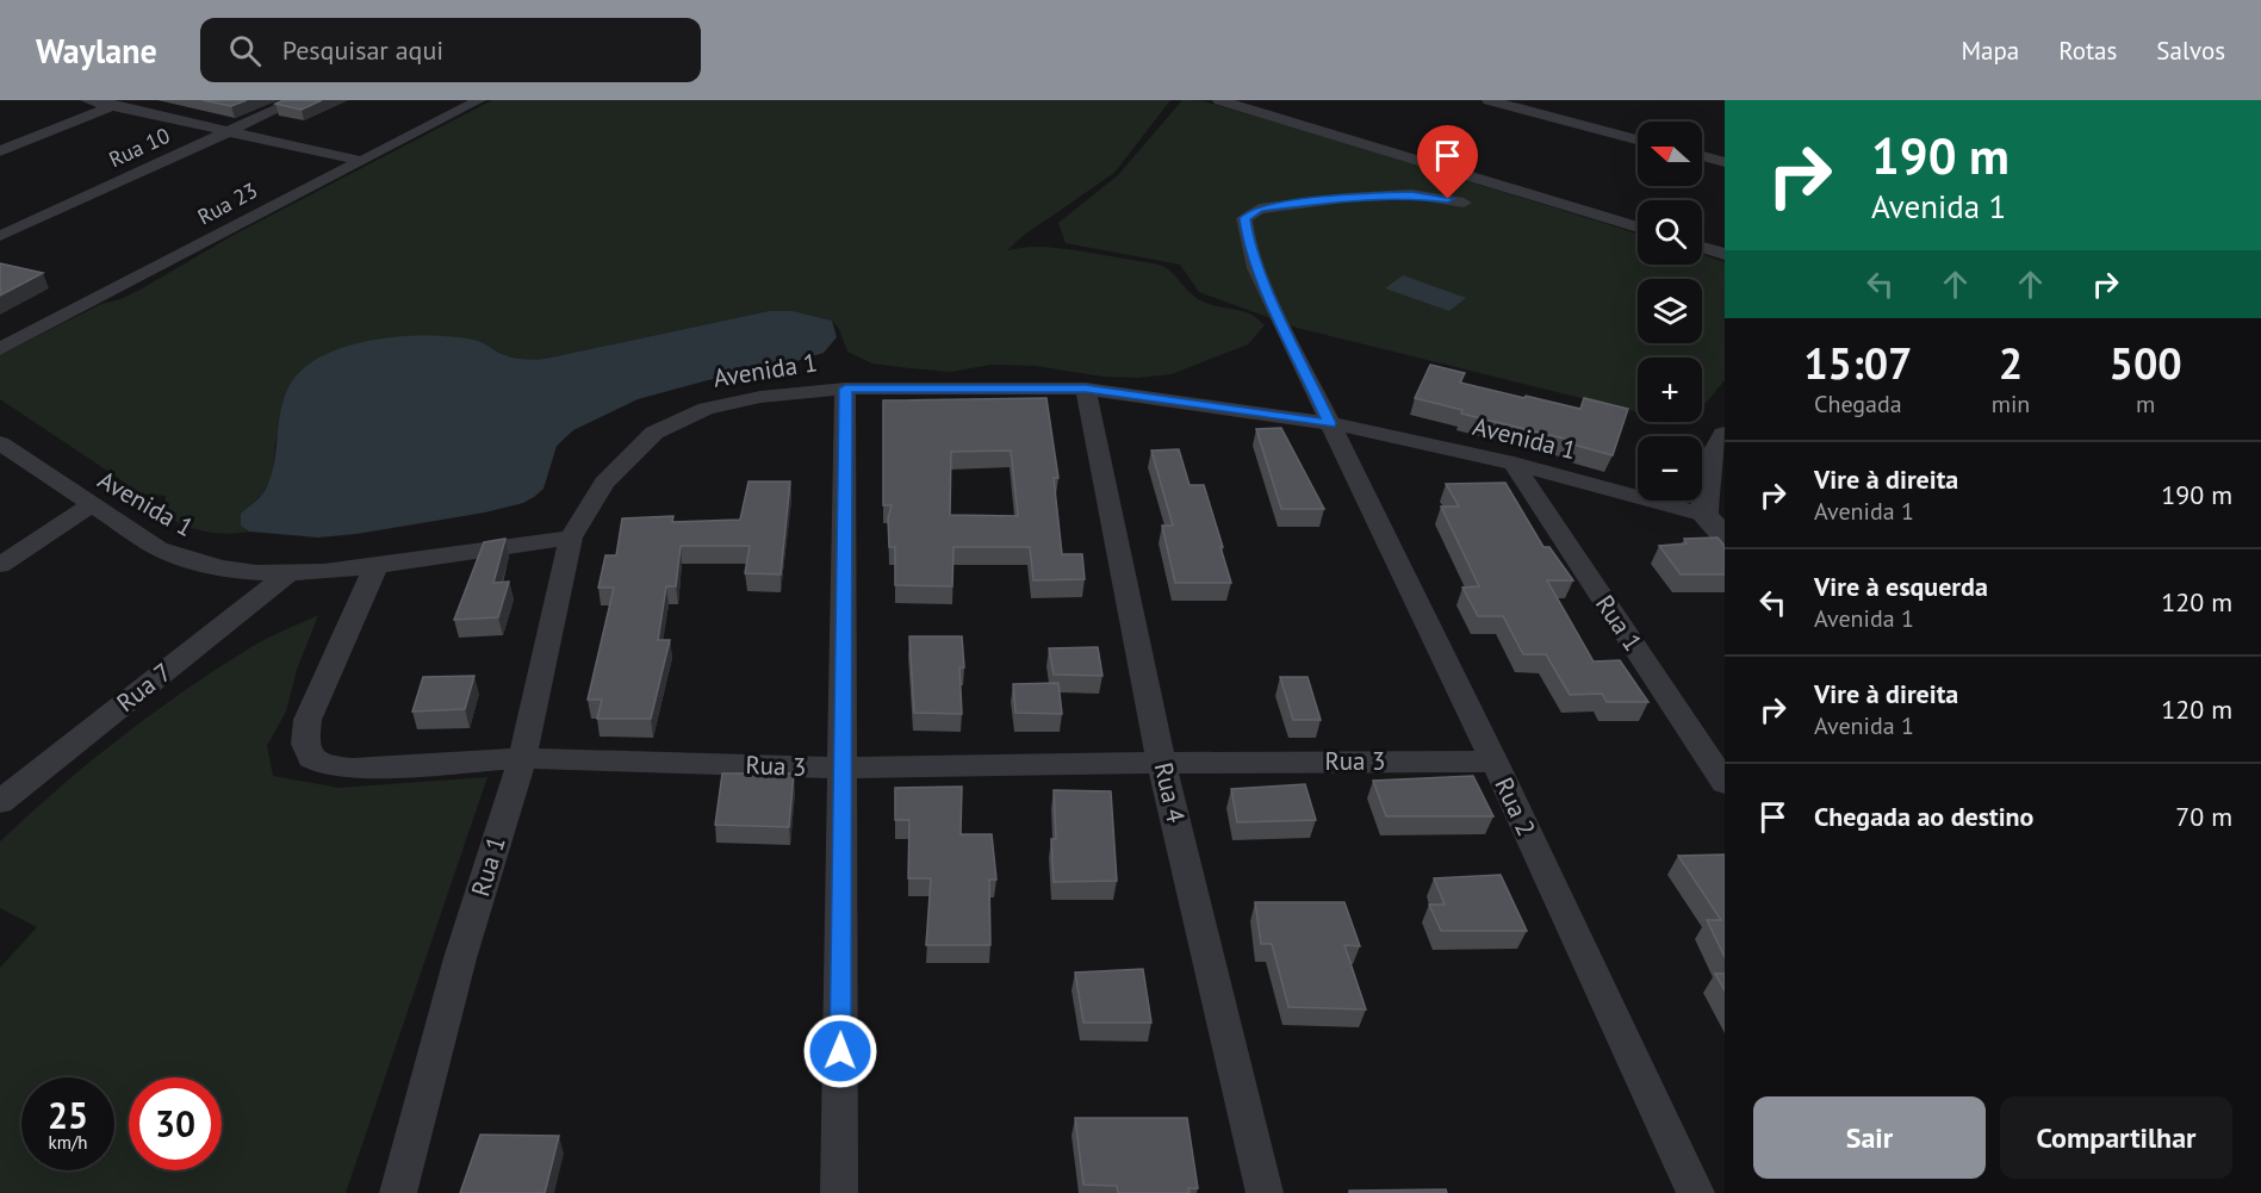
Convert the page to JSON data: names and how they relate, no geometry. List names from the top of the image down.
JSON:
{
  "streets": {
    "street": [
      "Rua 10",
      "Rua 23",
      "Avenida 1",
      "Rua 1",
      "Rua 7",
      "Rua 3",
      "Rua 4",
      "Rua 2"
    ]
  },
  "crossings": [
    ["Avenida 1", "Rua 1"],
    ["Avenida 1", "Rua 7"],
    ["Avenida 1", "Rua 3"],
    ["Avenida 1", "Rua 4"],
    ["Avenida 1", "Rua 2"],
    ["Rua 1", "Rua 3"],
    ["Rua 3", "Rua 4"],
    ["Rua 3", "Rua 2"]
  ],
  "north": "left",
  "page": {
    "header": "Waylane",
    "search": "Pesquisar aqui",
    "nav": ["Mapa", "Rotas", "Salvos"],
    "turn": ["190 m", "Avenida 1"],
    "map_buttons": ["+", "−"],
    "eta": [
      "15:07",
      "Chegada",
      "2",
      "min",
      "500",
      "m"
    ],
    "list": [
      {
        "name": "Vire à direita",
        "note": "Avenida 1",
        "value": "190 m"
      },
      {
        "name": "Vire à esquerda",
        "note": "Avenida 1",
        "value": "120 m"
      },
      {
        "name": "Vire à direita",
        "note": "Avenida 1",
        "value": "120 m"
      },
      {
        "name": "Chegada ao destino",
        "value": "70 m"
      }
    ],
    "speed": "25 km/h",
    "limit": "30",
    "buttons": ["Sair", "Compartilhar"]
  }
}
